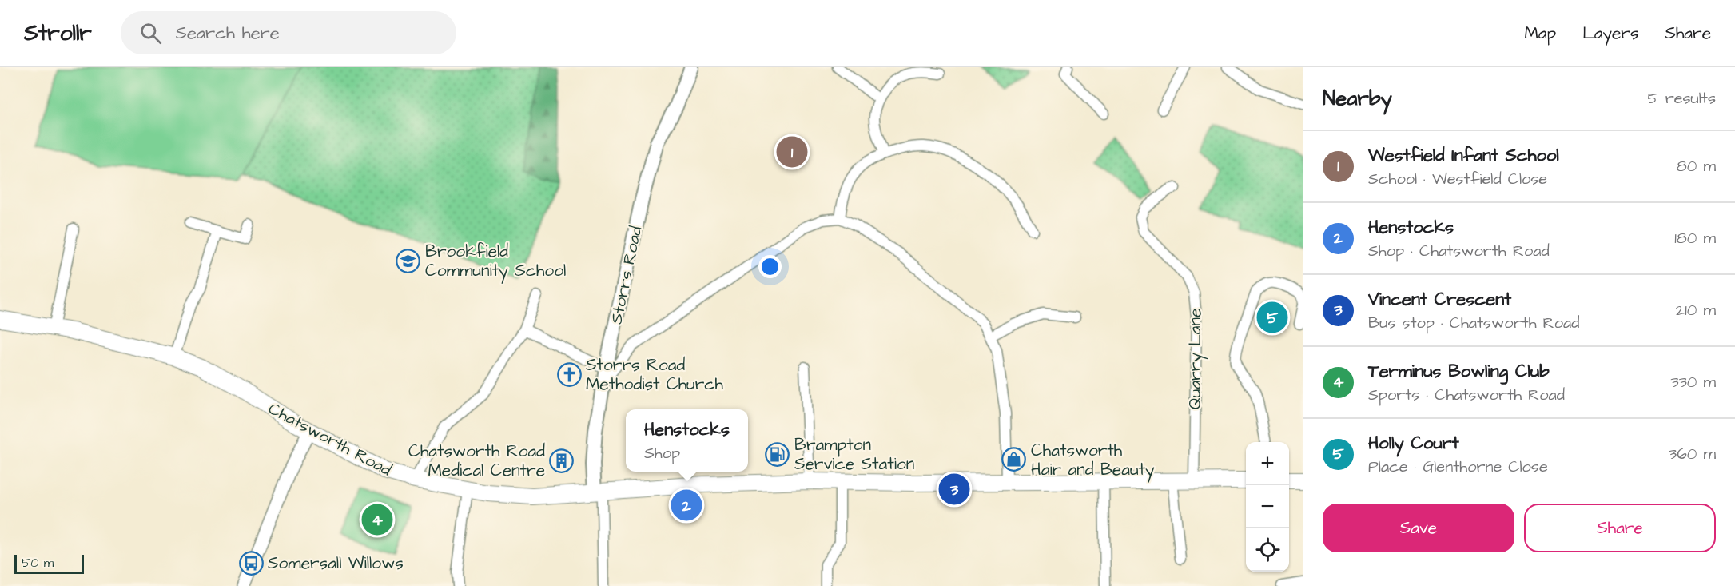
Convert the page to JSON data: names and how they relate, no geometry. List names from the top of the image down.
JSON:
{
  "streets": {
    "highway": ["Chatsworth Road"],
    "main road": ["Storrs Road"],
    "street": ["Quarry Lane"]
  },
  "crossings": [
    ["Storrs Road", "Chatsworth Road"],
    ["Quarry Lane", "Chatsworth Road"]
  ],
  "places": {
    "school or university": ["Brookfield Community School"],
    "church": ["Storrs Road Methodist Church"],
    "fuel station": ["Brampton Service Station"],
    "shop": ["Chatsworth Hair and Beauty"],
    "building": ["Chatsworth Road Medical Centre"],
    "bus stop": ["Somersall Willows"]
  },
  "scale_bar": "50 m",
  "page": {
    "header": "Strollr",
    "search": "Search here",
    "nav": ["Map", "Layers", "Share"],
    "heading": ["Nearby", "5 results"],
    "list": [
      {
        "mark": "1",
        "name": "Westfield Infant School",
        "note": "School · Westfield Close",
        "value": "80 m"
      },
      {
        "mark": "2",
        "name": "Henstocks",
        "note": "Shop · Chatsworth Road",
        "value": "180 m"
      },
      {
        "mark": "3",
        "name": "Vincent Crescent",
        "note": "Bus stop · Chatsworth Road",
        "value": "210 m"
      },
      {
        "mark": "4",
        "name": "Terminus Bowling Club",
        "note": "Sports · Chatsworth Road",
        "value": "330 m"
      },
      {
        "mark": "5",
        "name": "Holly Court",
        "note": "Place · Glenthorne Close",
        "value": "360 m"
      }
    ],
    "pins": [
      "1",
      "5",
      "3",
      "2",
      "4"
    ],
    "popup": ["Henstocks", "Shop"],
    "map_buttons": ["+", "−"],
    "buttons": ["Save", "Share"],
    "scale": "50 m"
  }
}
